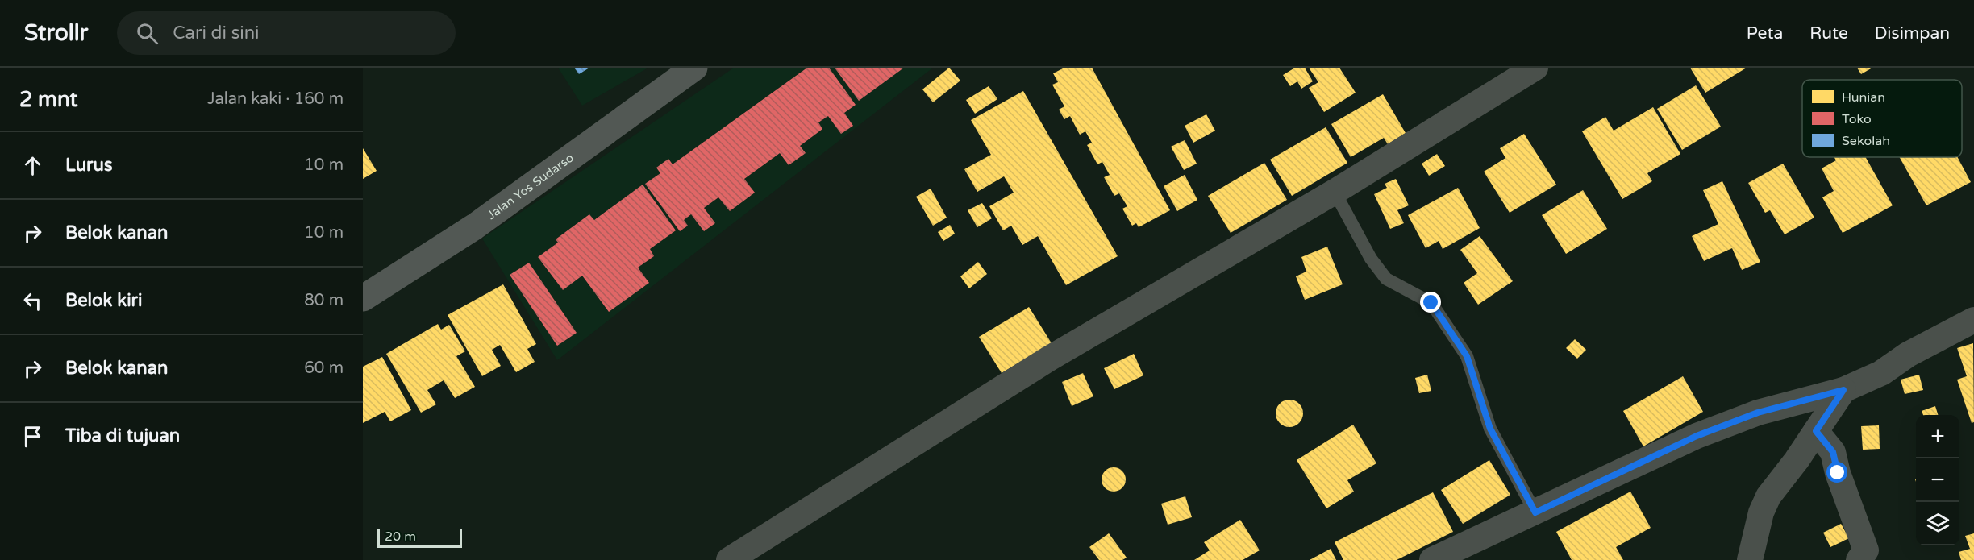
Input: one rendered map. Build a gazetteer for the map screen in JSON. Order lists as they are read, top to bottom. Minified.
{"streets":{"main road":["Jalan Yos Sudarso"]},"legend":["Hunian","Toko","Sekolah"],"scale_bar":"20 m","page":{"header":"Strollr","search":"Cari di sini","nav":["Peta","Rute","Disimpan"],"heading":["2 mnt","Jalan kaki · 160 m"],"list":[["Lurus","10 m"],["Belok kanan","10 m"],["Belok kiri","80 m"],["Belok kanan","60 m"],"Tiba di tujuan"],"map_buttons":["+","−"],"scale":"20 m"}}
